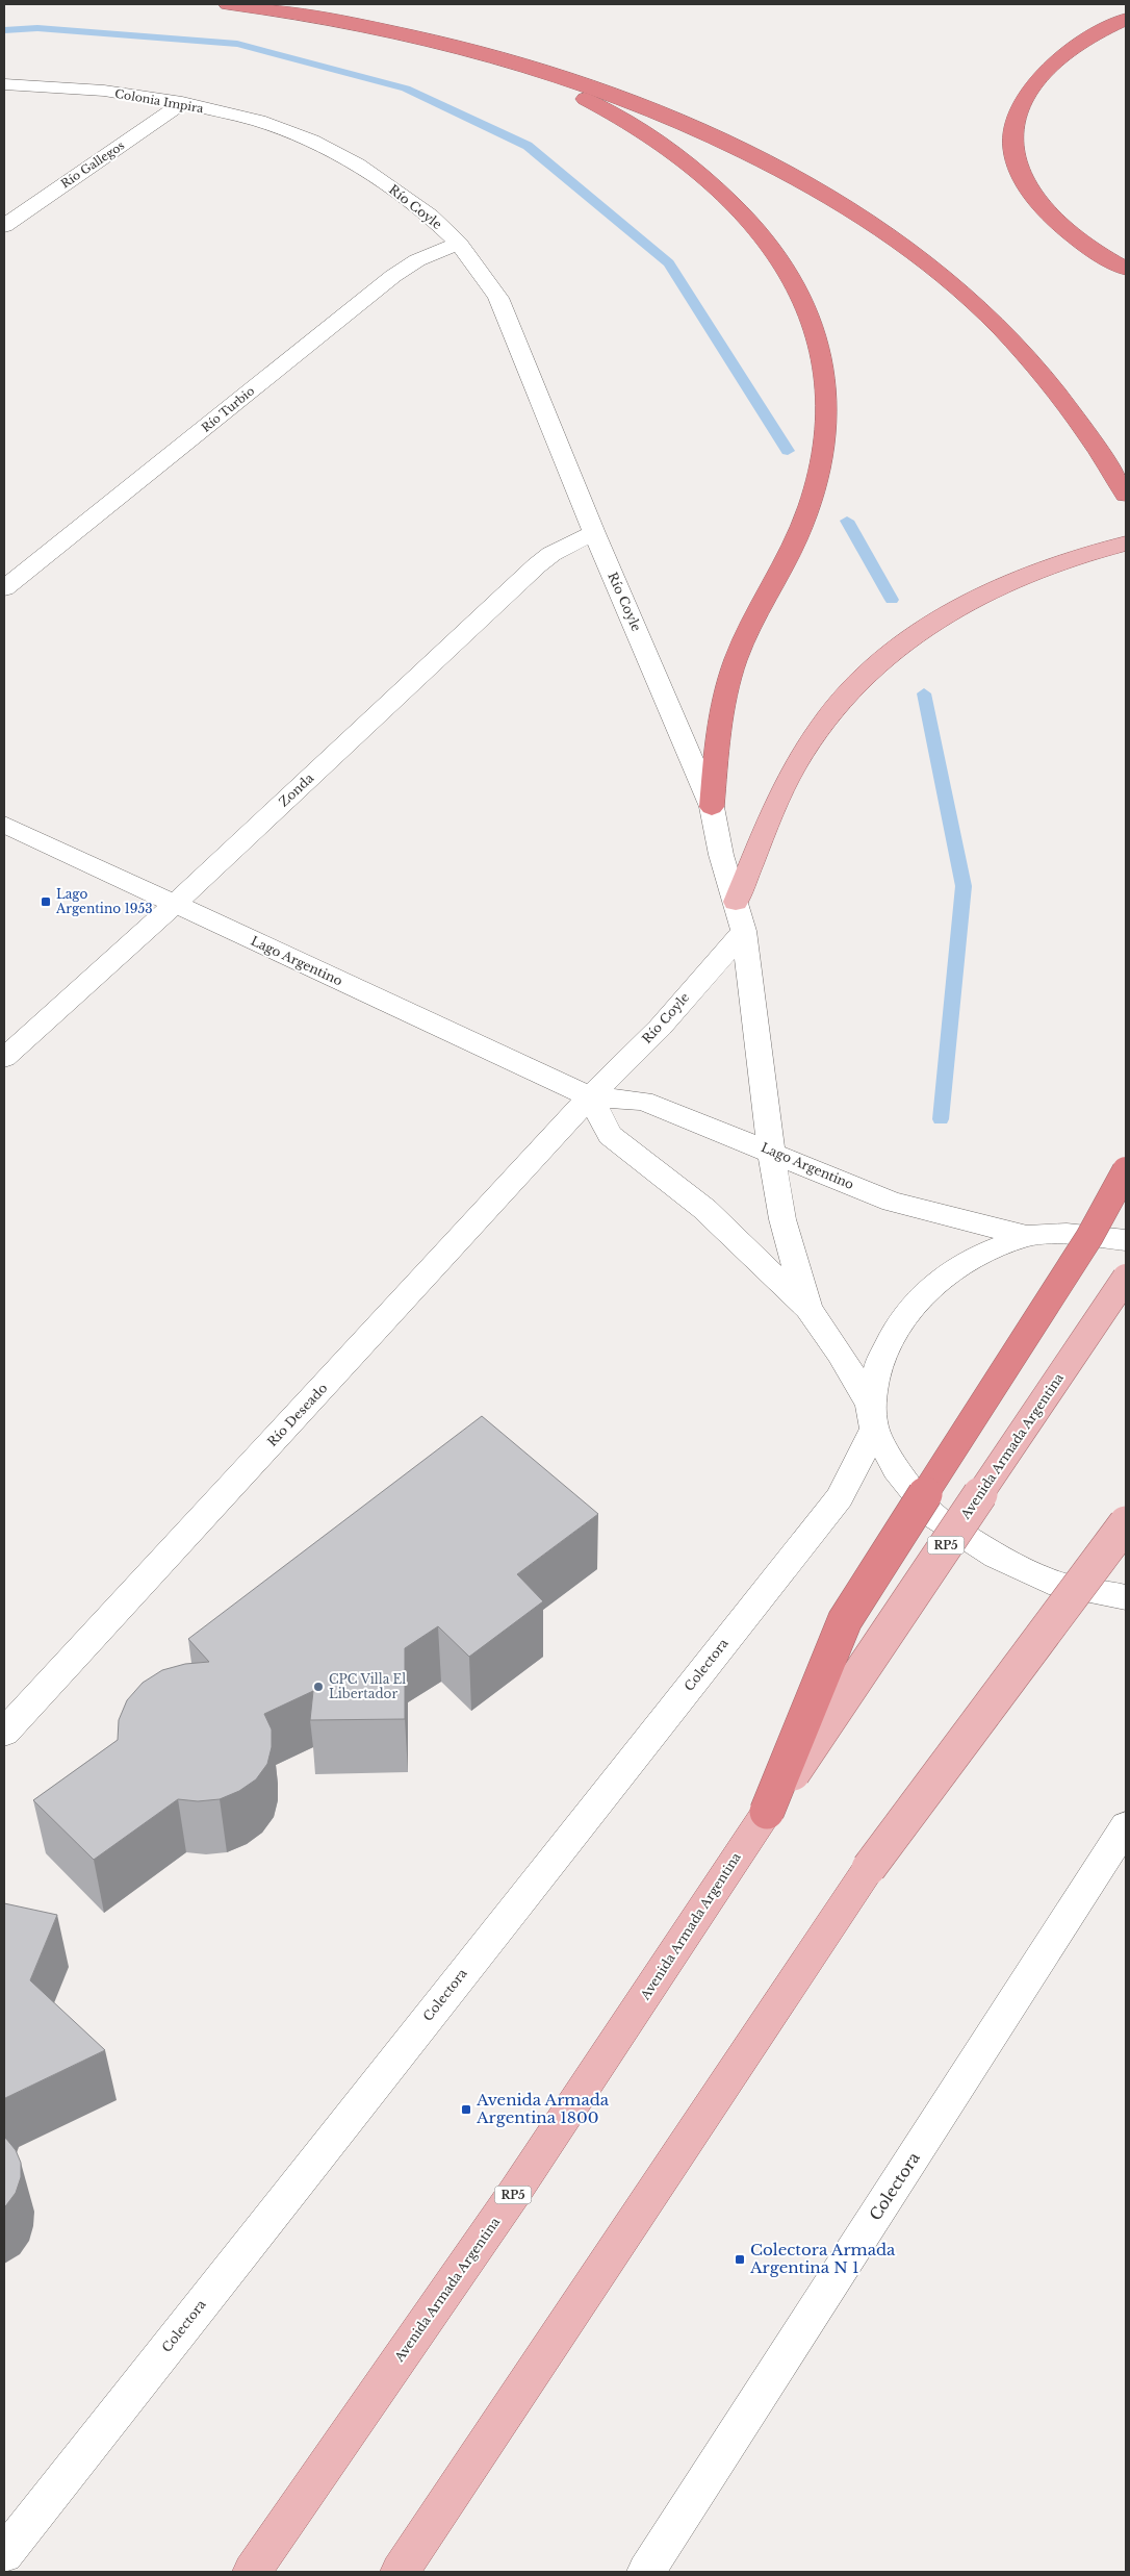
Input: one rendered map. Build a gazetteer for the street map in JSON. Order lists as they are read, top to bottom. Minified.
{"streets":{"main road":["Avenida Armada Argentina","RP5"],"street":["Colonia Impira","Río Gallegos","Río Coyle","Río Turbio","Zonda","Lago Argentino","Río Deseado","Colectora"]},"crossings":[["Colonia Impira","Río Gallegos"],["Colonia Impira","Río Coyle"],["Río Coyle","Río Turbio"],["Río Coyle","Zonda"],["Río Coyle","Lago Argentino"],["Río Coyle","Río Deseado"],["Zonda","Lago Argentino"],["Lago Argentino","Río Deseado"],["Lago Argentino","Colectora"]],"places":{"transit":["Lago Argentino 1953","Avenida Armada Argentina 1800","Colectora Armada Argentina N 1"],"other":["CPC Villa El Libertador"]}}
